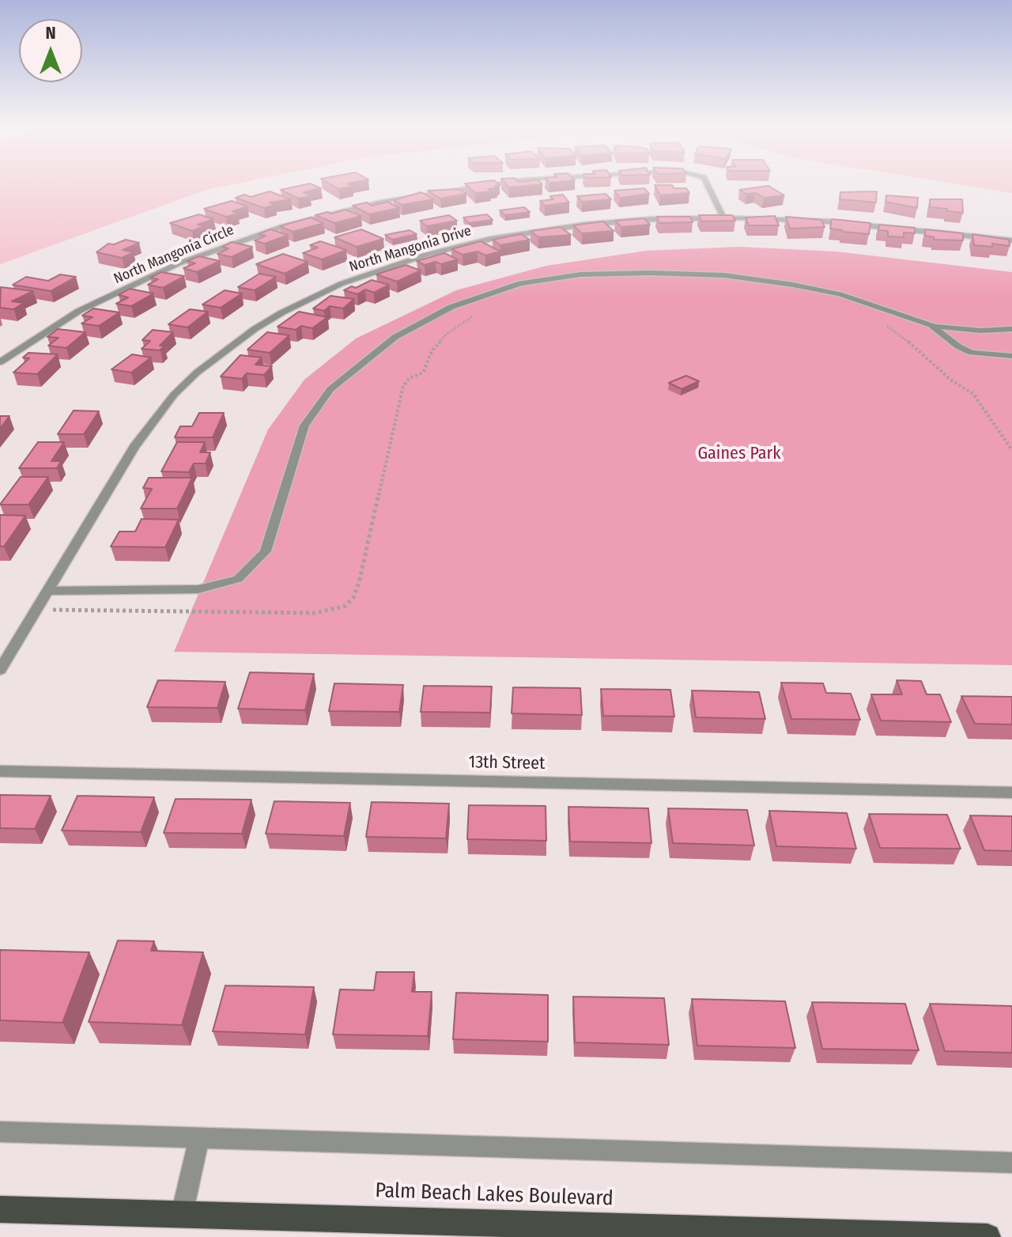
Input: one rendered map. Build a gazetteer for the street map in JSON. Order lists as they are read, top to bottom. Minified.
{"streets":{"main road":["Palm Beach Lakes Boulevard"],"street":["North Mangonia Drive","North Mangonia Circle","13th Street"]},"crossings":[["North Mangonia Drive","North Mangonia Circle"]],"parks":["Gaines Park"],"north":"top"}
